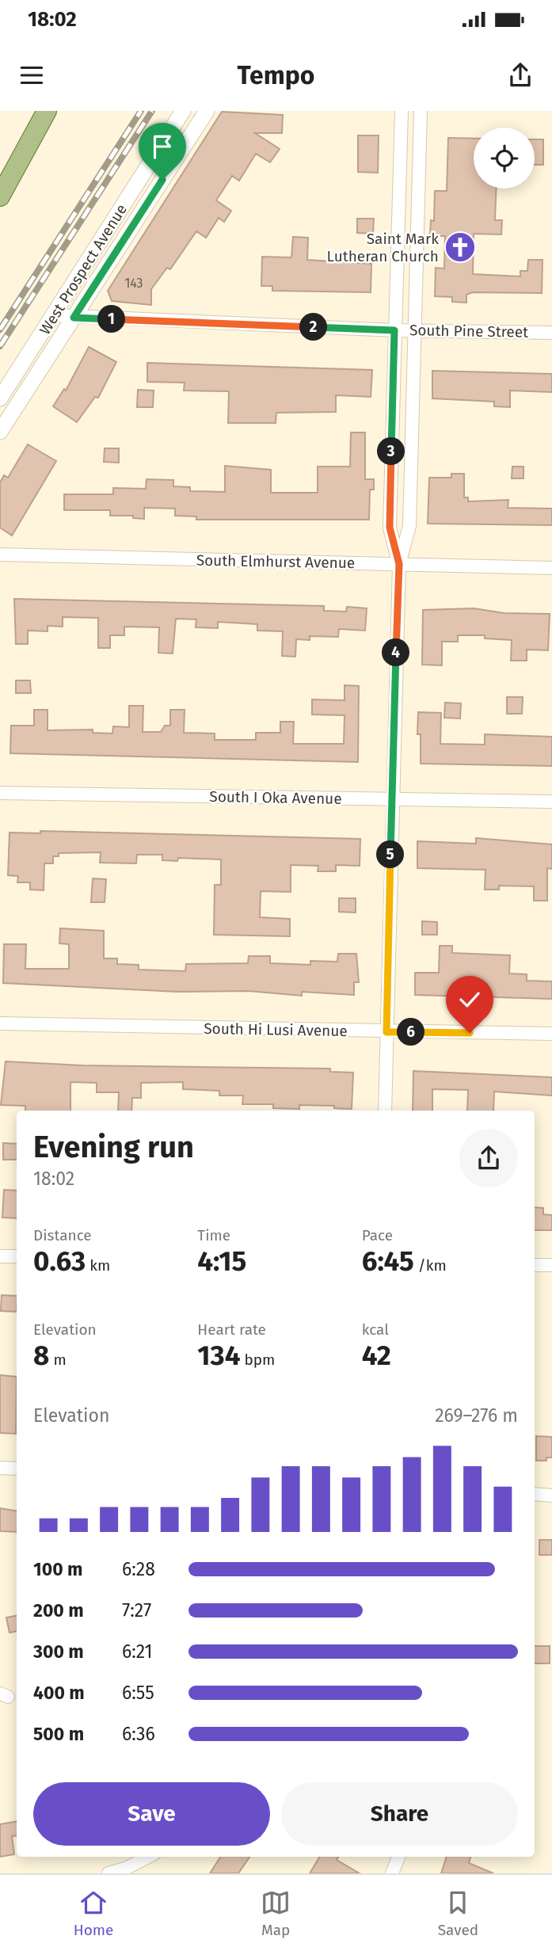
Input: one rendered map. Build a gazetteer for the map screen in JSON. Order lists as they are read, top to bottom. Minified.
{"streets":{"street":["West Prospect Avenue","South Pine Street","South Elmhurst Avenue","South I Oka Avenue","South Hi Lusi Avenue"]},"crossings":[["West Prospect Avenue","South Pine Street"]],"places":{"church":["Saint Mark Lutheran Church"]},"house_numbers":["143"],"page":{"status":"18:02","header":"Tempo","pins":["1","2","3","4","5","6"],"heading":["Evening run","18:02"],"stats":[["Distance","0.63 km"],["Time","4:15"],["Pace","6:45 /km"],["Elevation","8 m"],["Heart rate","134 bpm"],["kcal","42"]],"chart":["Elevation","269–276 m"],"list":[{"name":"100 m","note":"6:28"},{"name":"200 m","note":"7:27"},{"name":"300 m","note":"6:21"},{"name":"400 m","note":"6:55"},{"name":"500 m","note":"6:36"}],"buttons":["Save","Share"],"tabs":["Home","Map","Saved"]}}
